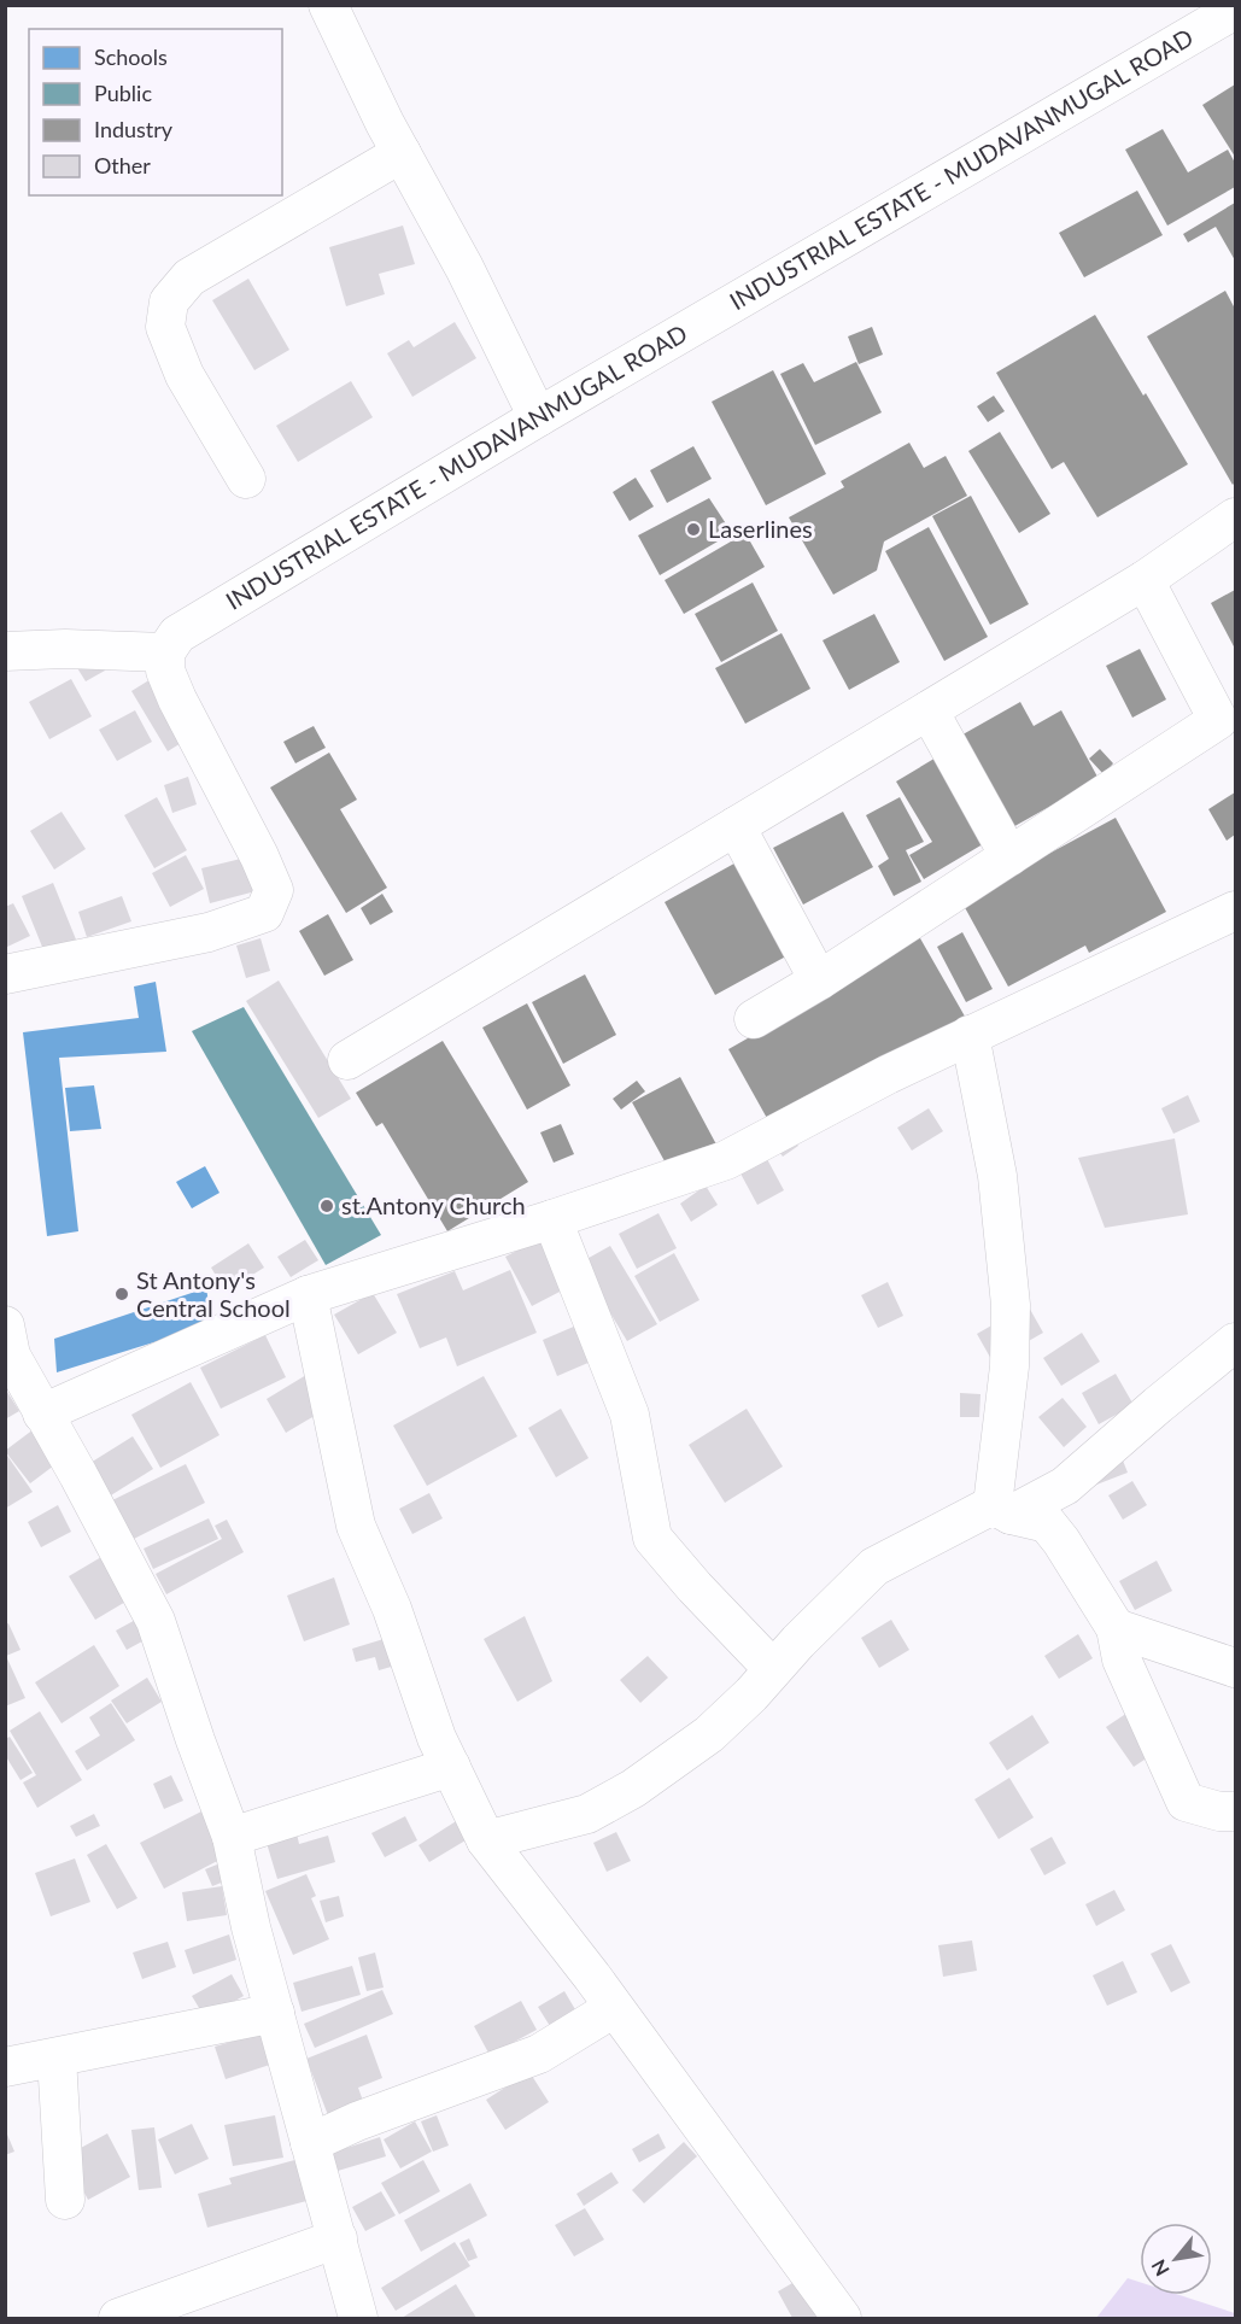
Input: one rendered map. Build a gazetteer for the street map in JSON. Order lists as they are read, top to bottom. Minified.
{"streets":{"street":["INDUSTRIAL ESTATE - MUDAVANMUGAL ROAD"]},"places":["Laserlines","st.Antony Church","St Antony's Central School"],"legend":["Schools","Public","Industry","Other"],"north":"bottom left"}
